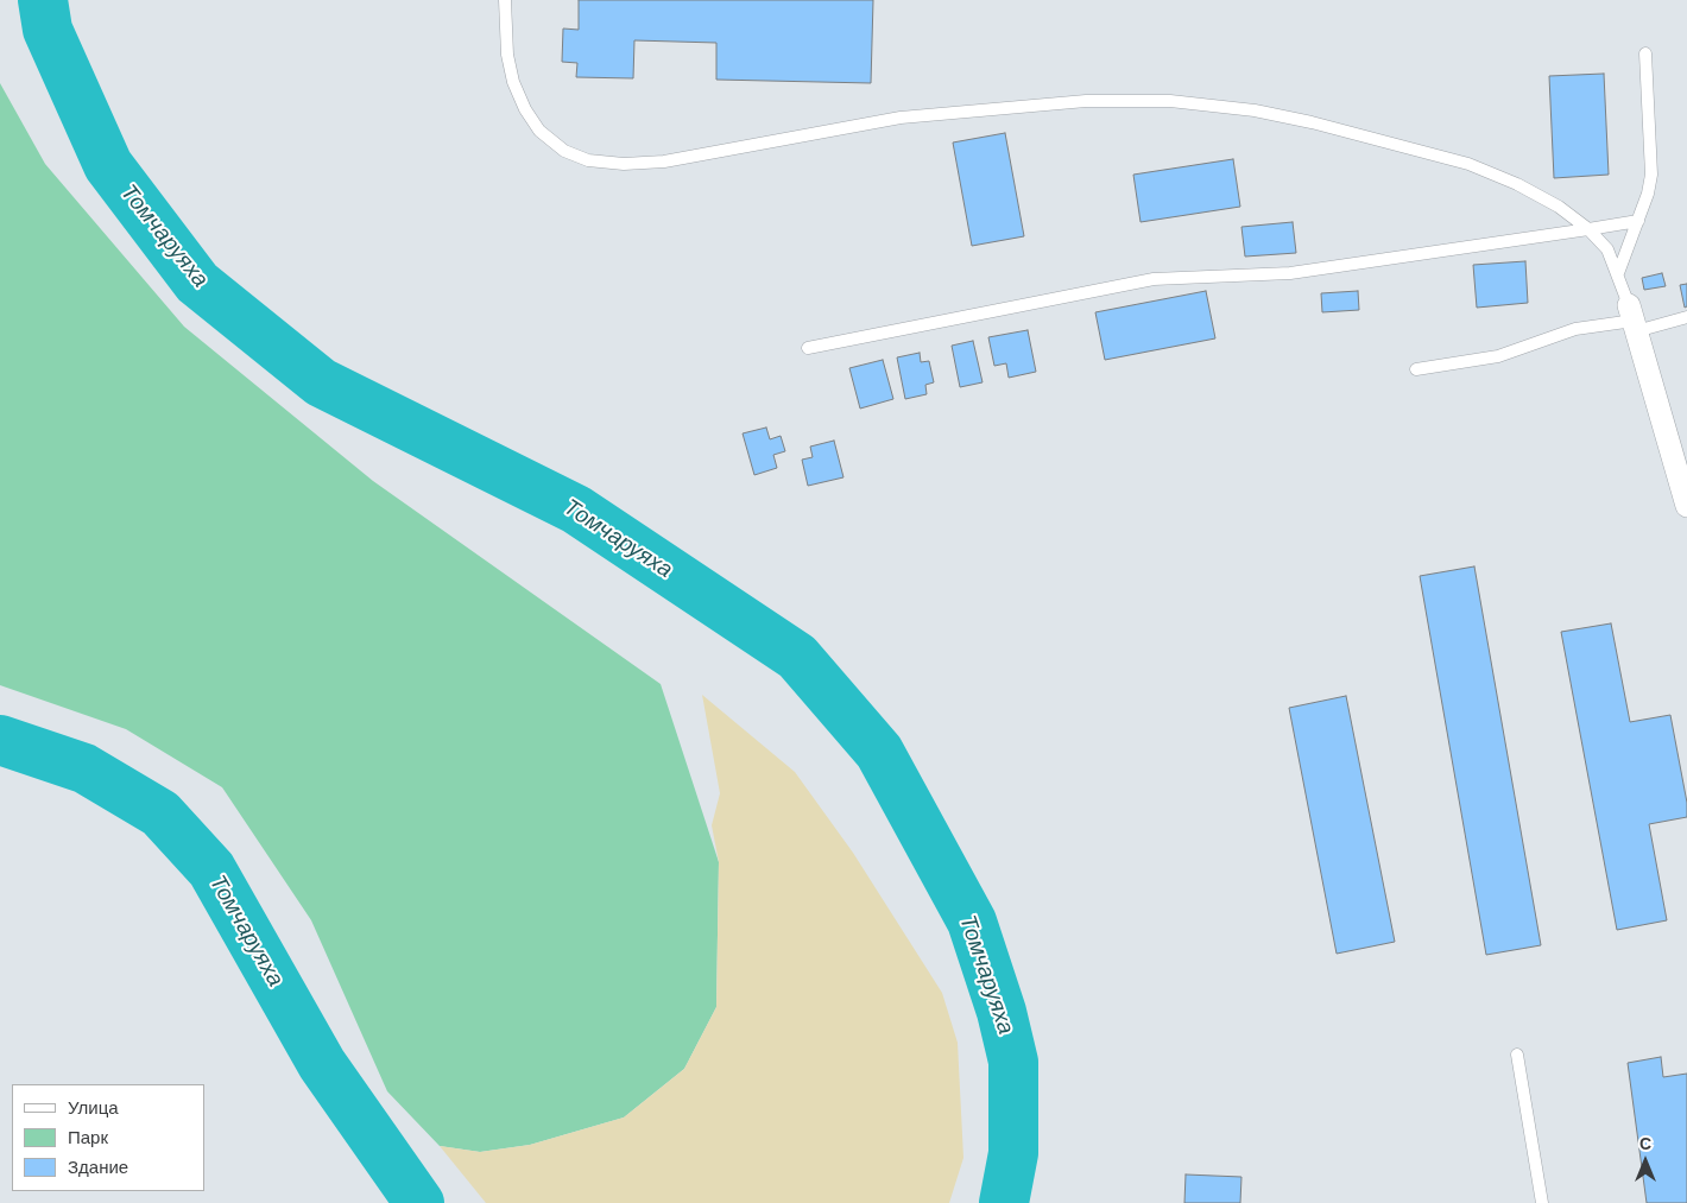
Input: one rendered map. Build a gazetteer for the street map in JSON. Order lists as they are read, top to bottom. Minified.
{"water":["Томчаруяха"],"legend":["Улица","Парк","Здание"],"north":"top"}
